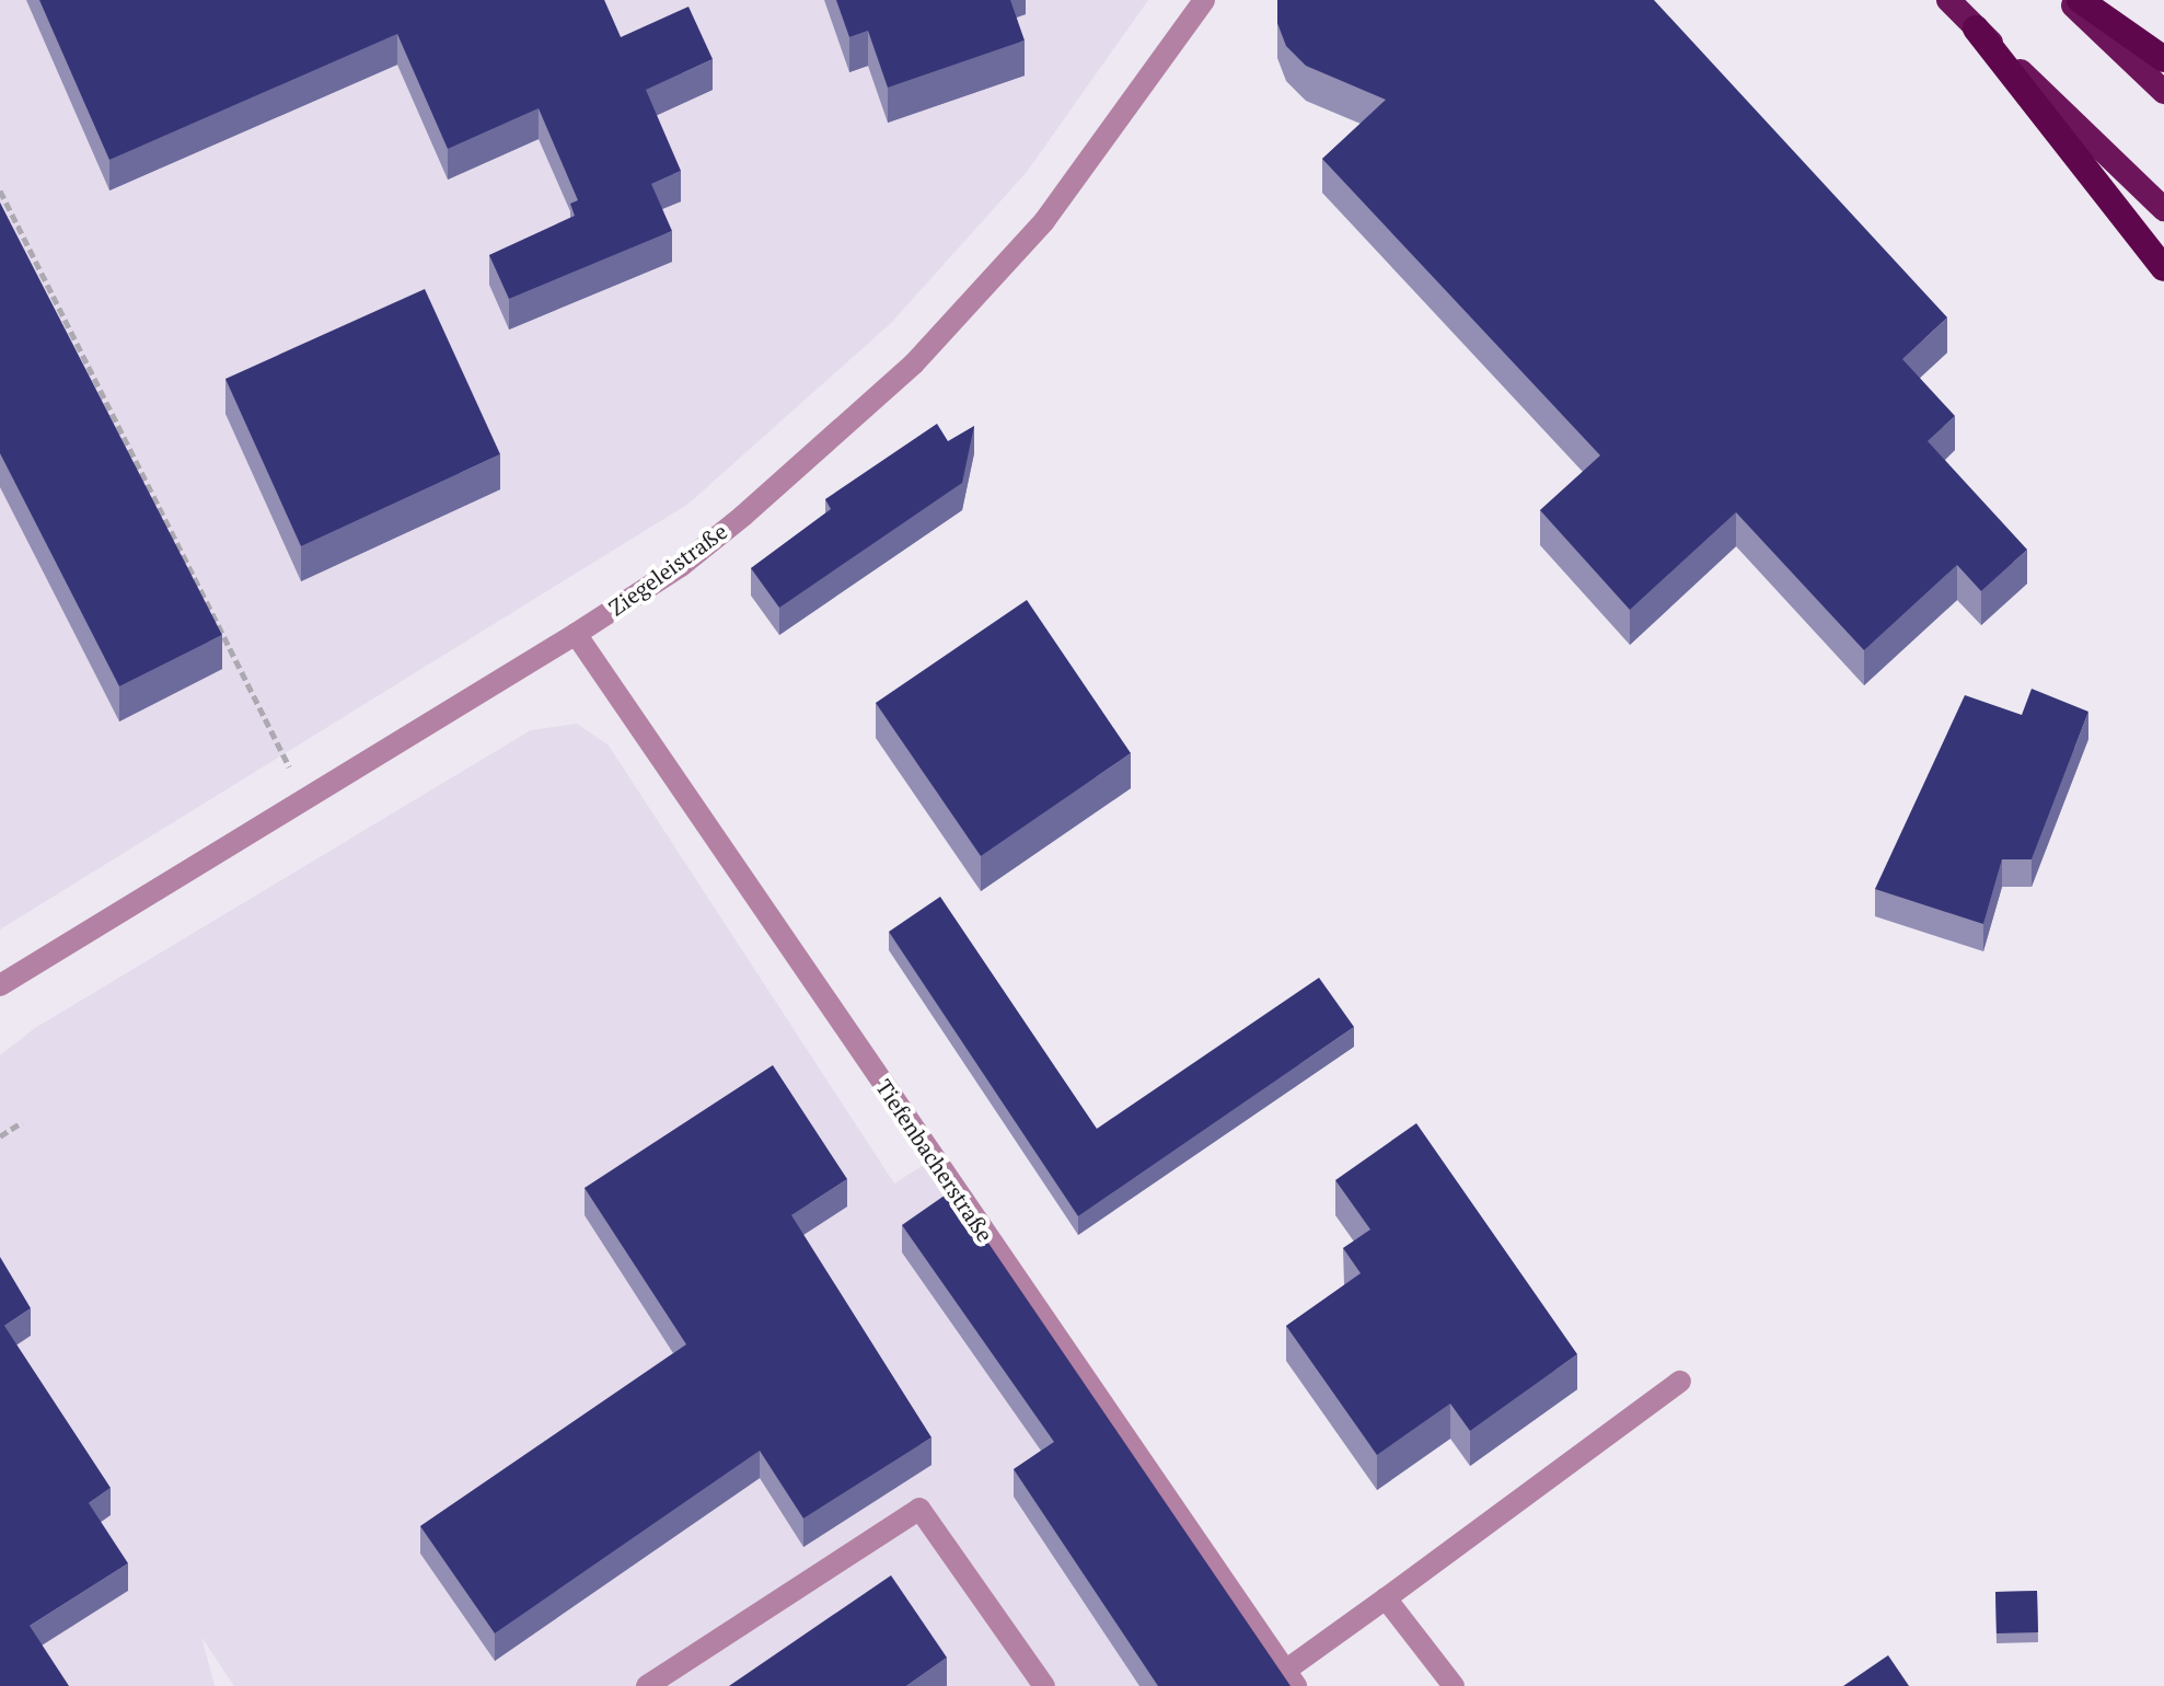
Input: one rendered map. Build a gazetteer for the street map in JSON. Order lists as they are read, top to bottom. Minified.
{"streets":{"street":["Ziegeleistraße","Tiefenbacherstraße"]},"crossings":[["Ziegeleistraße","Tiefenbacherstraße"]]}
